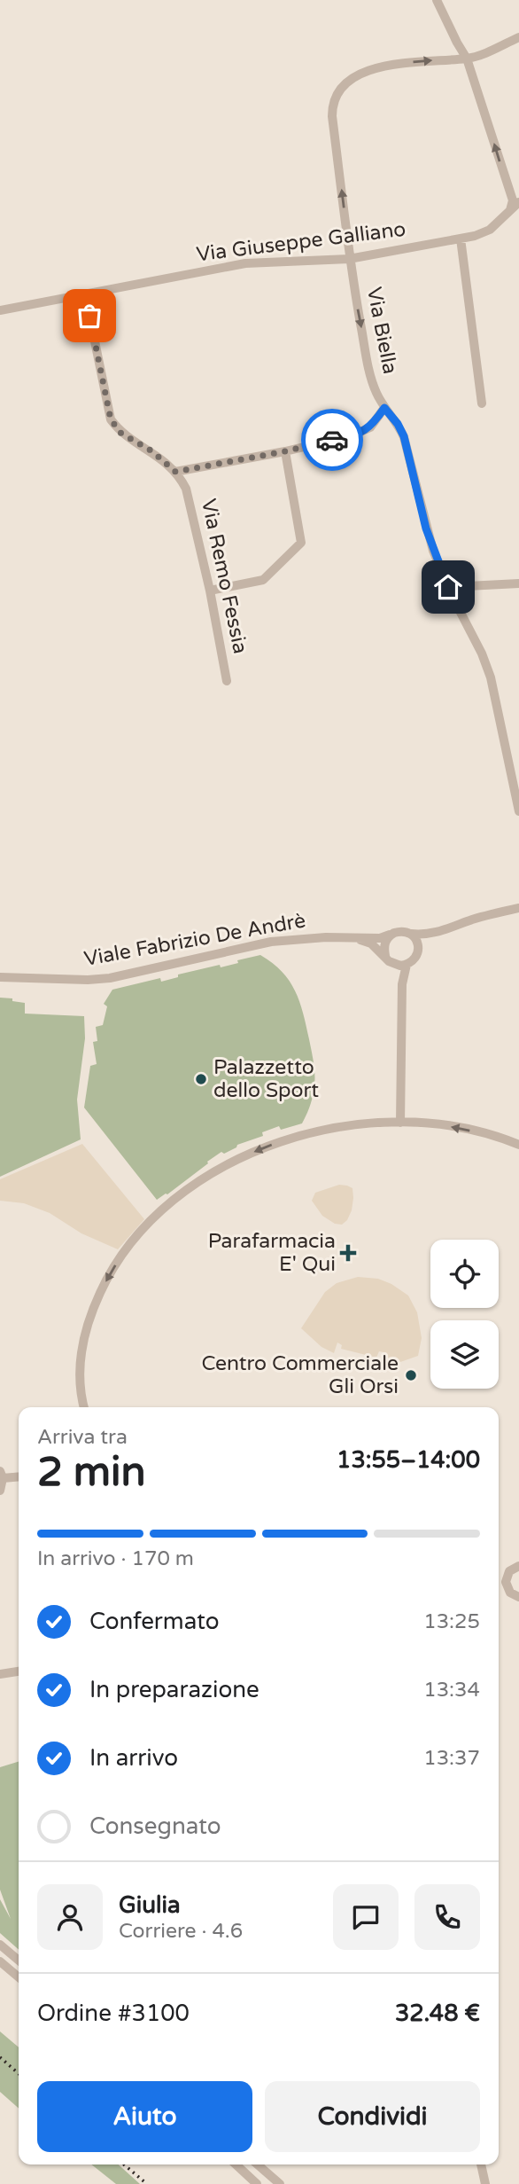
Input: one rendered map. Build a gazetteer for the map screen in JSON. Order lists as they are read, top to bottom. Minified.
{"streets":{"street":["Via Giuseppe Galliano","Via Biella","Via Remo Fessia","Viale Fabrizio De Andrè"]},"crossings":[["Via Giuseppe Galliano","Via Biella"],["Via Giuseppe Galliano","Via Remo Fessia"]],"places":{"other":["Palazzetto dello Sport","Centro Commerciale Gli Orsi"],"health":["Parafarmacia E' Qui"]},"page":{"heading":["2 min","Arriva tra","13:55–14:00"],"panel":["Giulia","Corriere · 4.6","Ordine #3100","32.48 €"],"bar":"In arrivo · 170 m","list":[["Confermato","13:25"],["In preparazione","13:34"],["In arrivo","13:37"],"Consegnato"],"buttons":["Aiuto","Condividi"]}}
